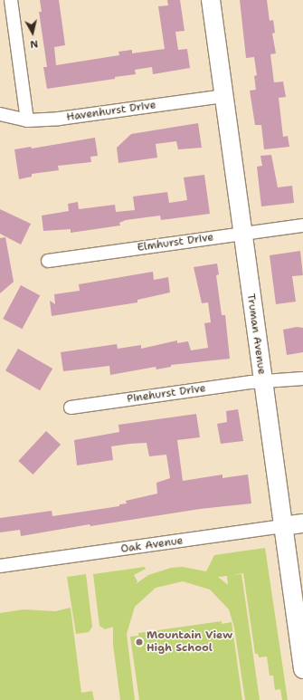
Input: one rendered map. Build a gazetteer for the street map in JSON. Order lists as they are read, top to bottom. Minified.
{"streets":{"street":["Havenhurst Drive","Elmhurst Drive","Truman Avenue","Pinehurst Drive","Oak Avenue"]},"crossings":[["Havenhurst Drive","Truman Avenue"],["Elmhurst Drive","Truman Avenue"],["Truman Avenue","Pinehurst Drive"],["Truman Avenue","Oak Avenue"]],"places":["Mountain View High School"],"north":"bottom"}
